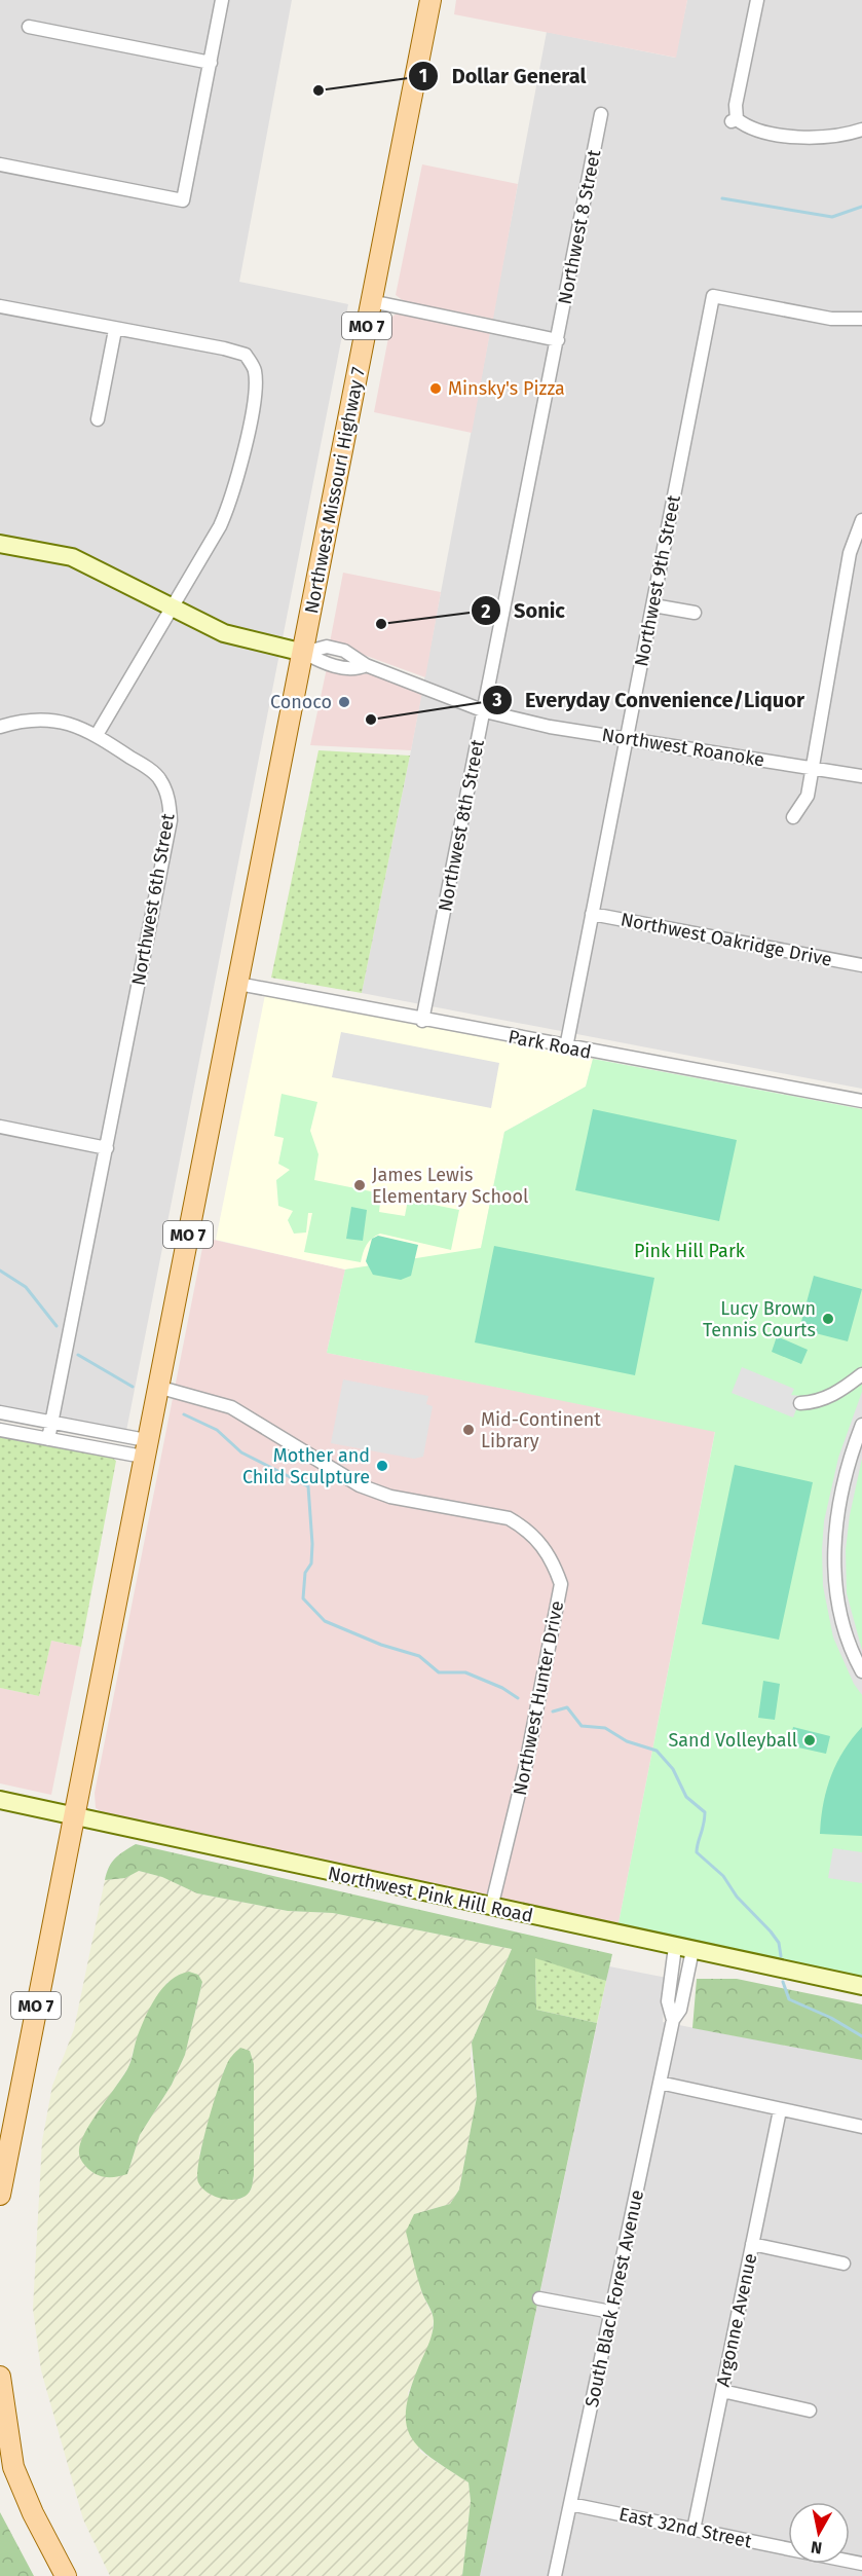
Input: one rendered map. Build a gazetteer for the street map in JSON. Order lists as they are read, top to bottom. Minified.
{"streets":{"main road":["MO 7","Northwest Missouri Highway 7","Northwest Pink Hill Road"],"street":["Northwest 8 Street","Northwest 9th Street","Northwest Roanoke","Northwest 8th Street","Northwest 6th Street","Northwest Oakridge Drive","Park Road","Northwest Hunter Drive","South Black Forest Avenue","Argonne Avenue","East 32nd Street"]},"crossings":[["Northwest 8 Street","Northwest 8th Street"],["MO 7","Northwest Missouri Highway 7"],["MO 7","Northwest Roanoke"],["MO 7","Park Road"],["MO 7","Northwest Hunter Drive"],["MO 7","Northwest Pink Hill Road"],["Northwest Missouri Highway 7","Northwest Roanoke"],["Northwest 9th Street","Northwest Roanoke"],["Northwest 9th Street","Northwest Oakridge Drive"],["Northwest 9th Street","Park Road"],["Northwest Roanoke","Northwest 8th Street"],["Northwest 8th Street","Park Road"],["Northwest Hunter Drive","Northwest Pink Hill Road"],["Northwest Pink Hill Road","South Black Forest Avenue"],["South Black Forest Avenue","East 32nd Street"],["Argonne Avenue","East 32nd Street"]],"parks":["Pink Hill Park"],"places":["Dollar General","Minsky's Pizza","Sonic","Conoco","Everyday Convenience/Liquor","James Lewis Elementary School","Lucy Brown Tennis Courts","Mid-Continent Library","Mother and Child Sculpture","Sand Volleyball"],"north":"bottom"}
